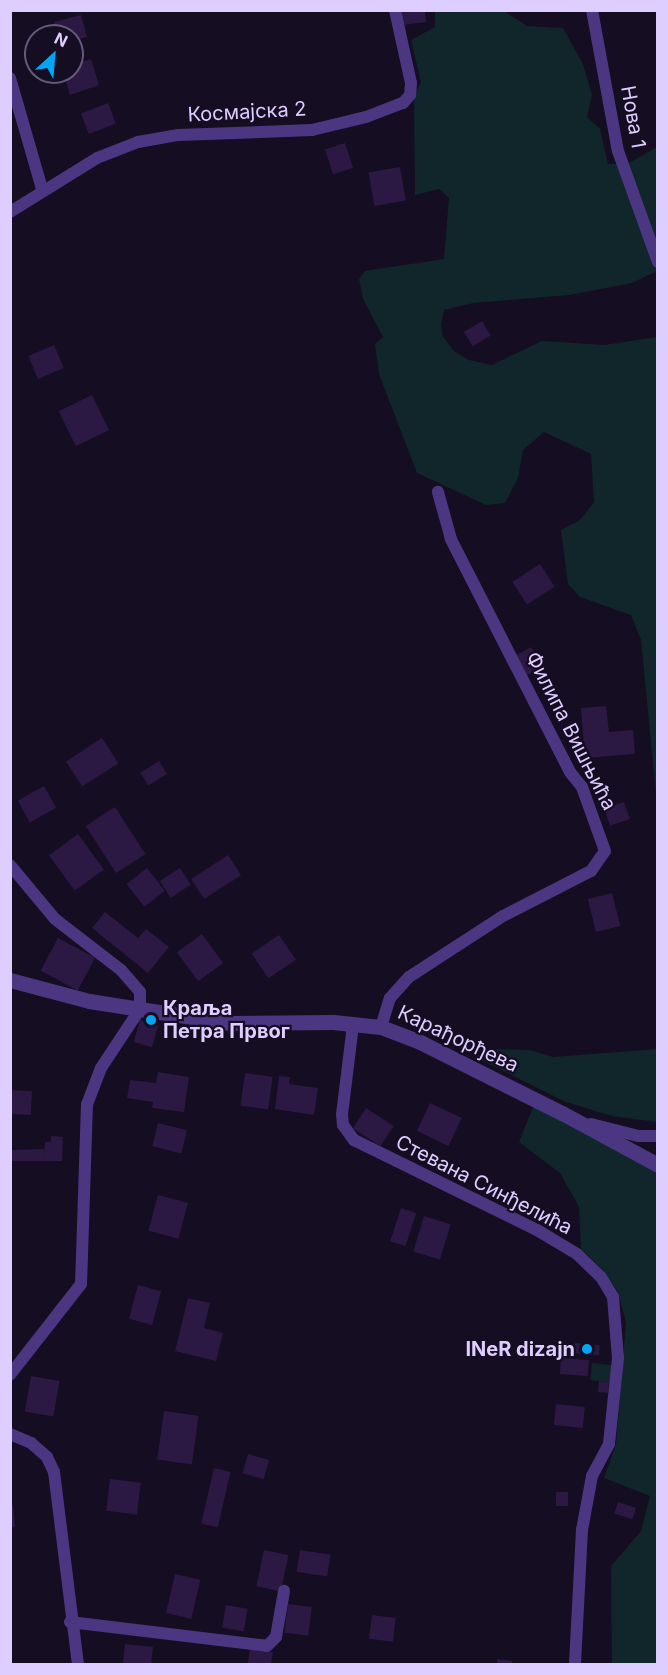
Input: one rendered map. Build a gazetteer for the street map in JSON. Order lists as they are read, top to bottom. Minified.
{"streets":{"street":["Космајска 2","Нова 1","Филипа Вишњића","Карађорђева","Стевана Синђелића"]},"crossings":[["Филипа Вишњића","Карађорђева"],["Карађорђева","Стевана Синђелића"]],"places":["Краља Петра Првог","INeR dizajn"],"north":"top right"}
